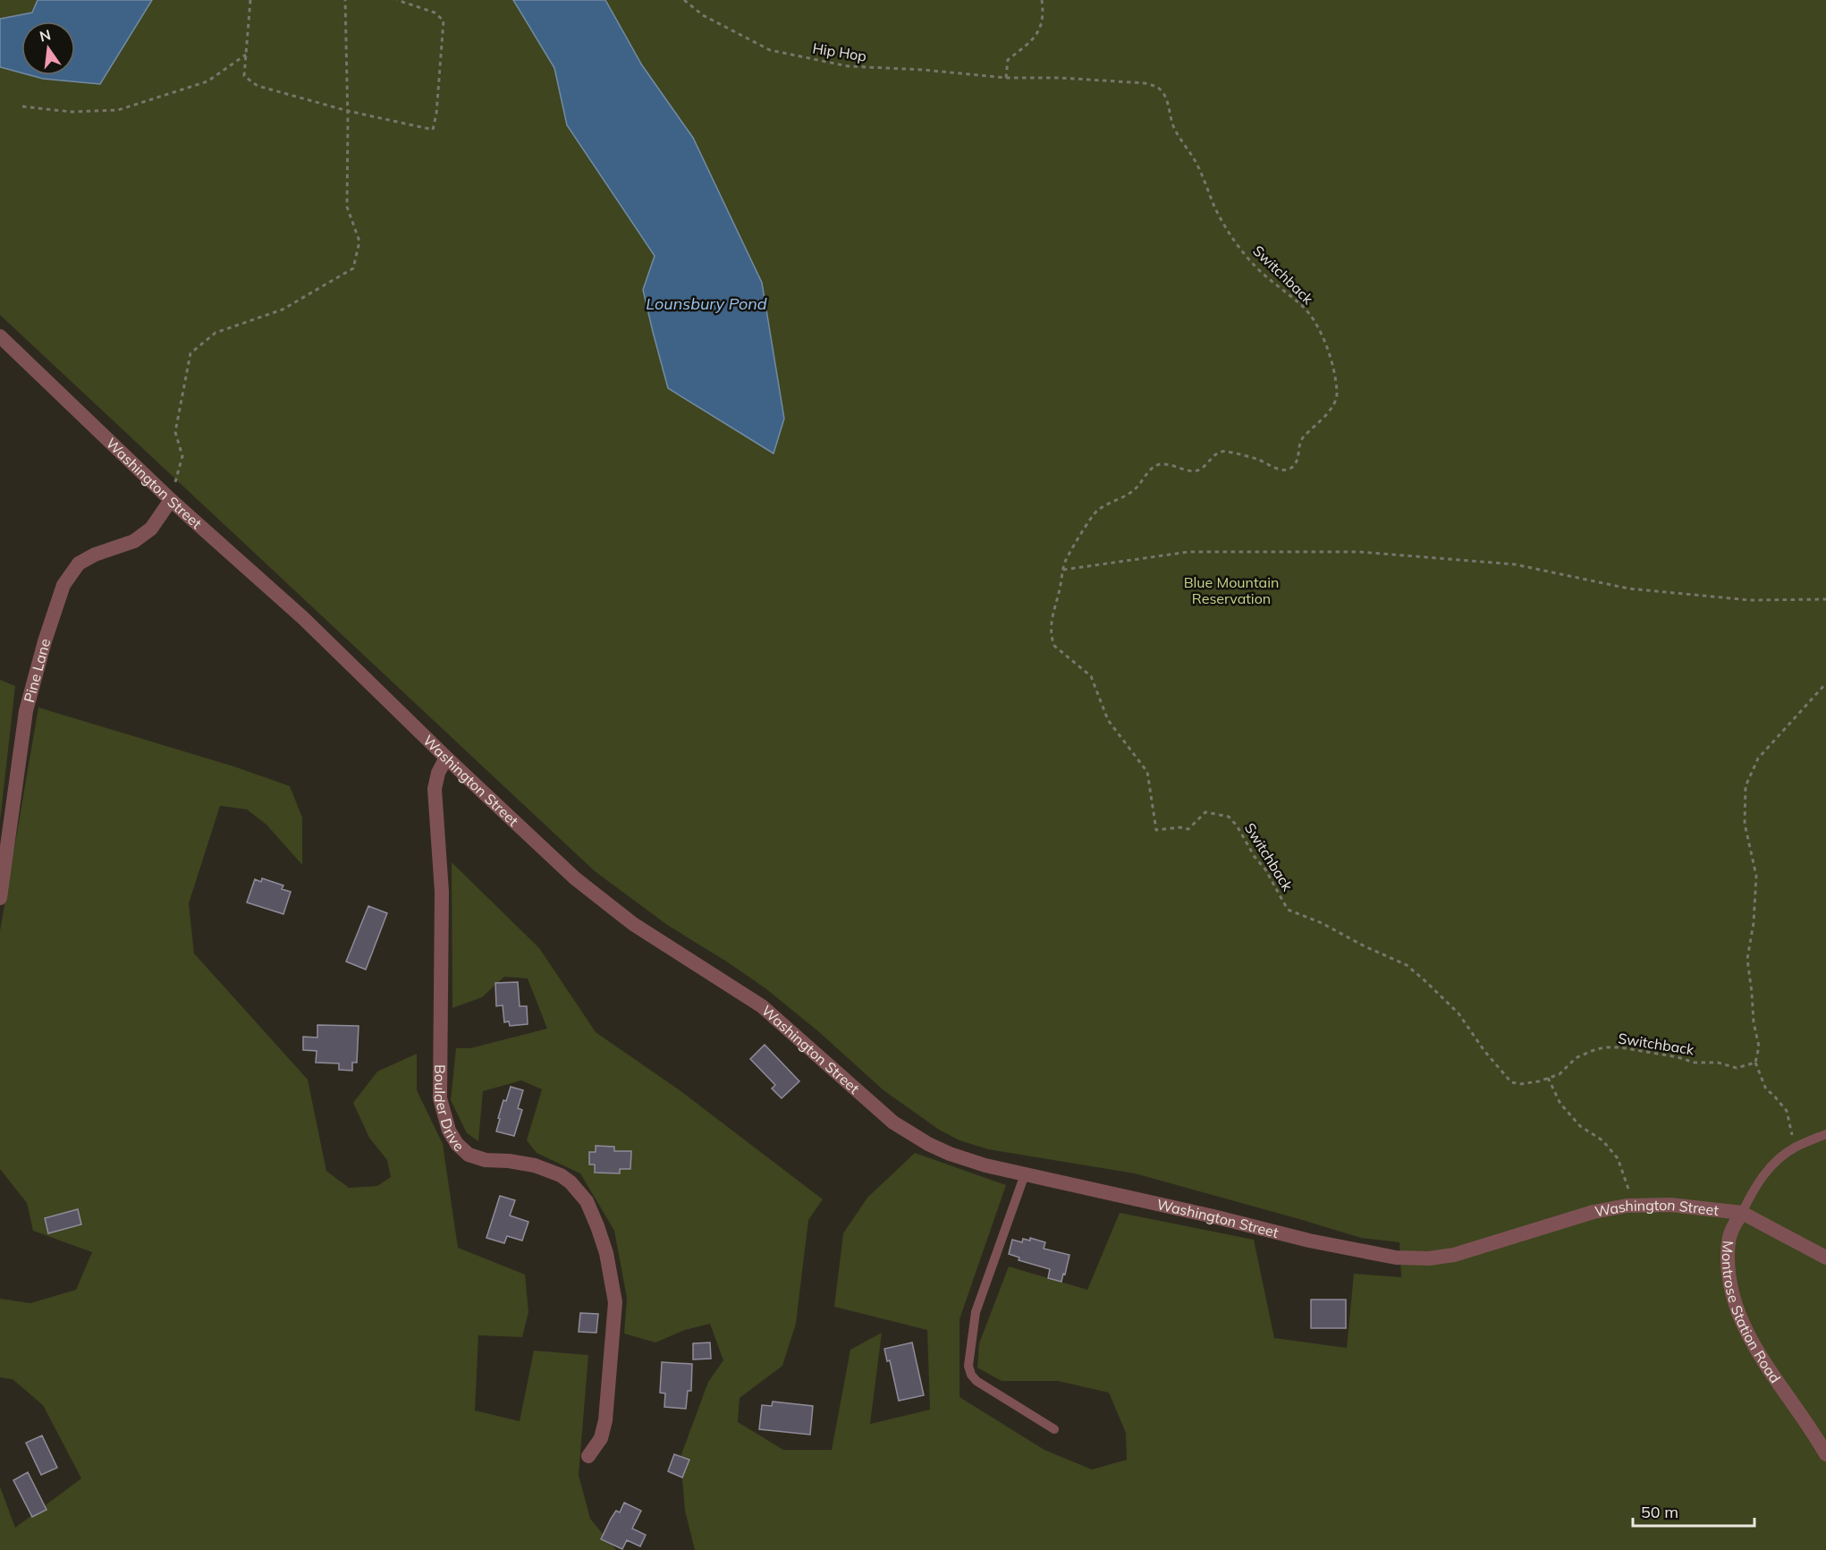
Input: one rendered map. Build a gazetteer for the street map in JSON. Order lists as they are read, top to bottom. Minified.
{"streets":{"street":["Washington Street","Pine Lane","Boulder Drive","Montrose Station Road"],"path":["Hip Hop","Switchback"]},"crossings":[["Hip Hop","Switchback"],["Washington Street","Pine Lane"],["Washington Street","Boulder Drive"],["Washington Street","Montrose Station Road"]],"water":["Lounsbury Pond"],"parks":["Blue Mountain Reservation"],"scale_bar":"50 m","north":"top"}
